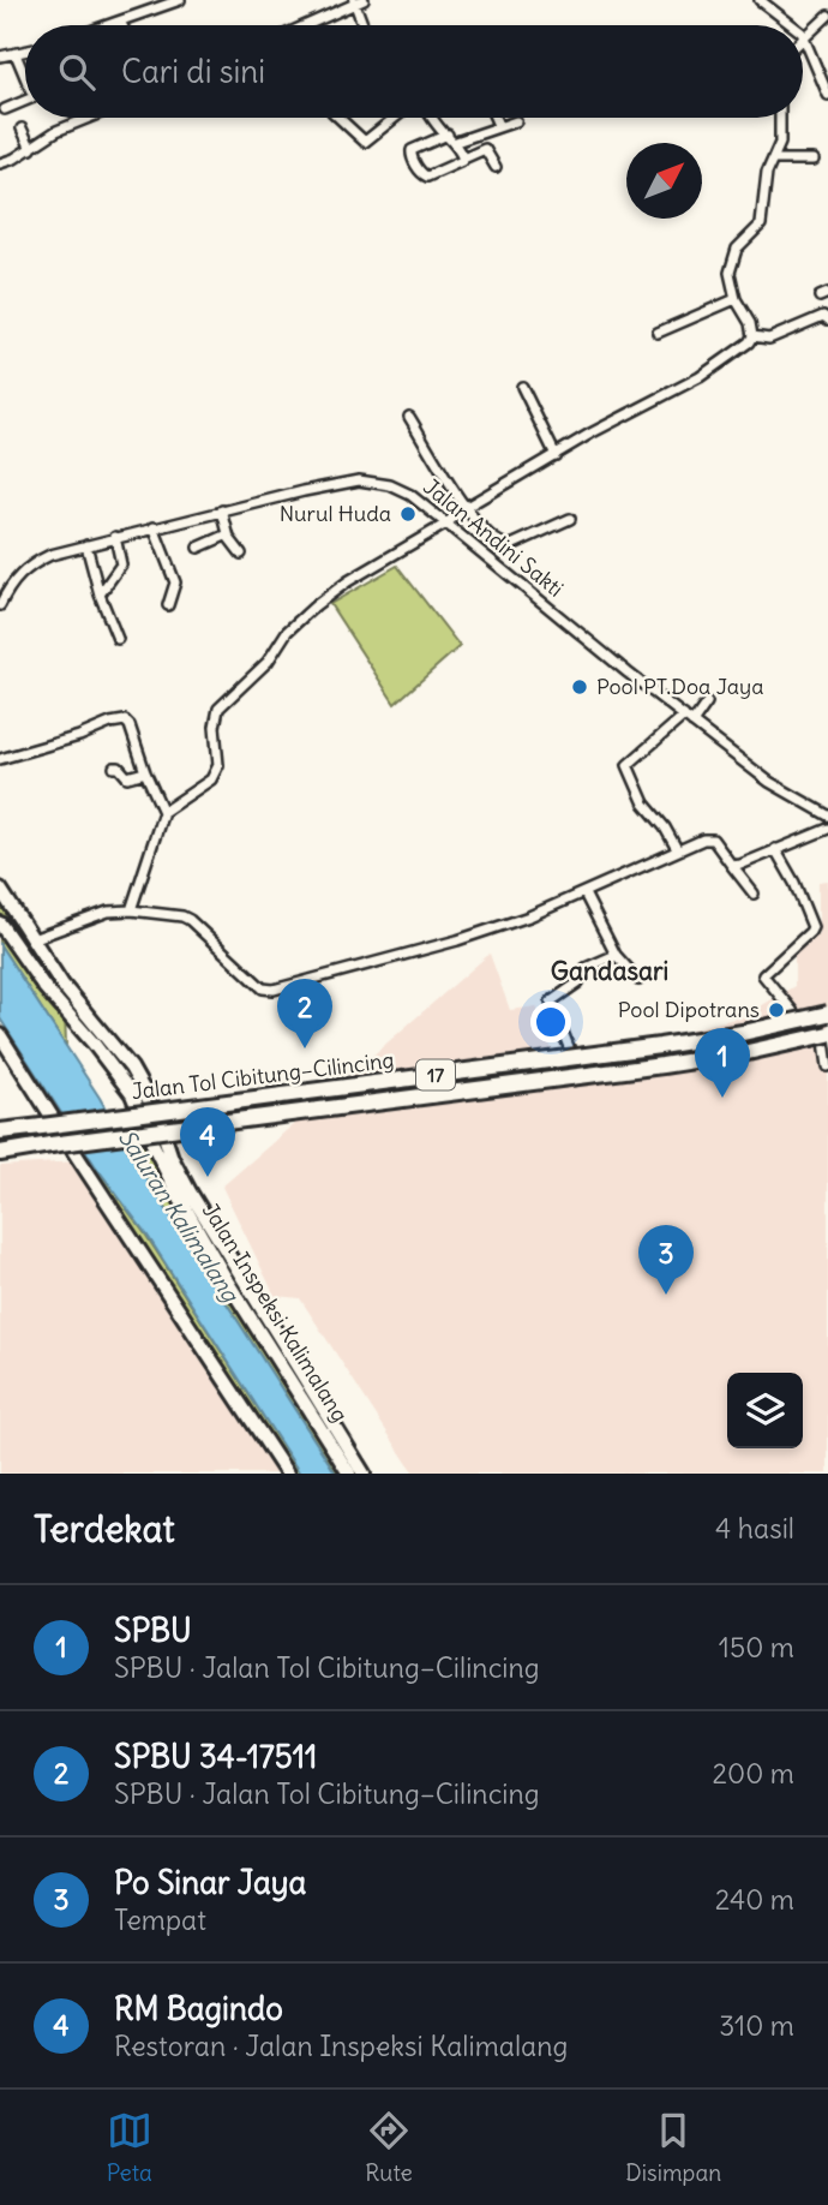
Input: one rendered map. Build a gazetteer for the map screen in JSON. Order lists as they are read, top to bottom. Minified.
{"streets":{"highway":["17","Jalan Tol Cibitung–Cilincing"],"main road":["Jalan Inspeksi Kalimalang"],"street":["Jalan Andini Sakti"]},"districts":["Gandasari"],"water":["Saluran Kalimalang"],"places":["Nurul Huda","Pool PT.Doa Jaya","Pool Dipotrans"],"north":"top right","page":{"search":"Cari di sini","pins":["2","1","4","3"],"heading":["Terdekat","4 hasil"],"list":[{"mark":"1","name":"SPBU","note":"SPBU · Jalan Tol Cibitung–Cilincing","value":"150 m"},{"mark":"2","name":"SPBU 34-17511","note":"SPBU · Jalan Tol Cibitung–Cilincing","value":"200 m"},{"mark":"3","name":"Po Sinar Jaya","note":"Tempat","value":"240 m"},{"mark":"4","name":"RM Bagindo","note":"Restoran · Jalan Inspeksi Kalimalang","value":"310 m"}],"nav":["Peta","Rute","Disimpan"]}}
